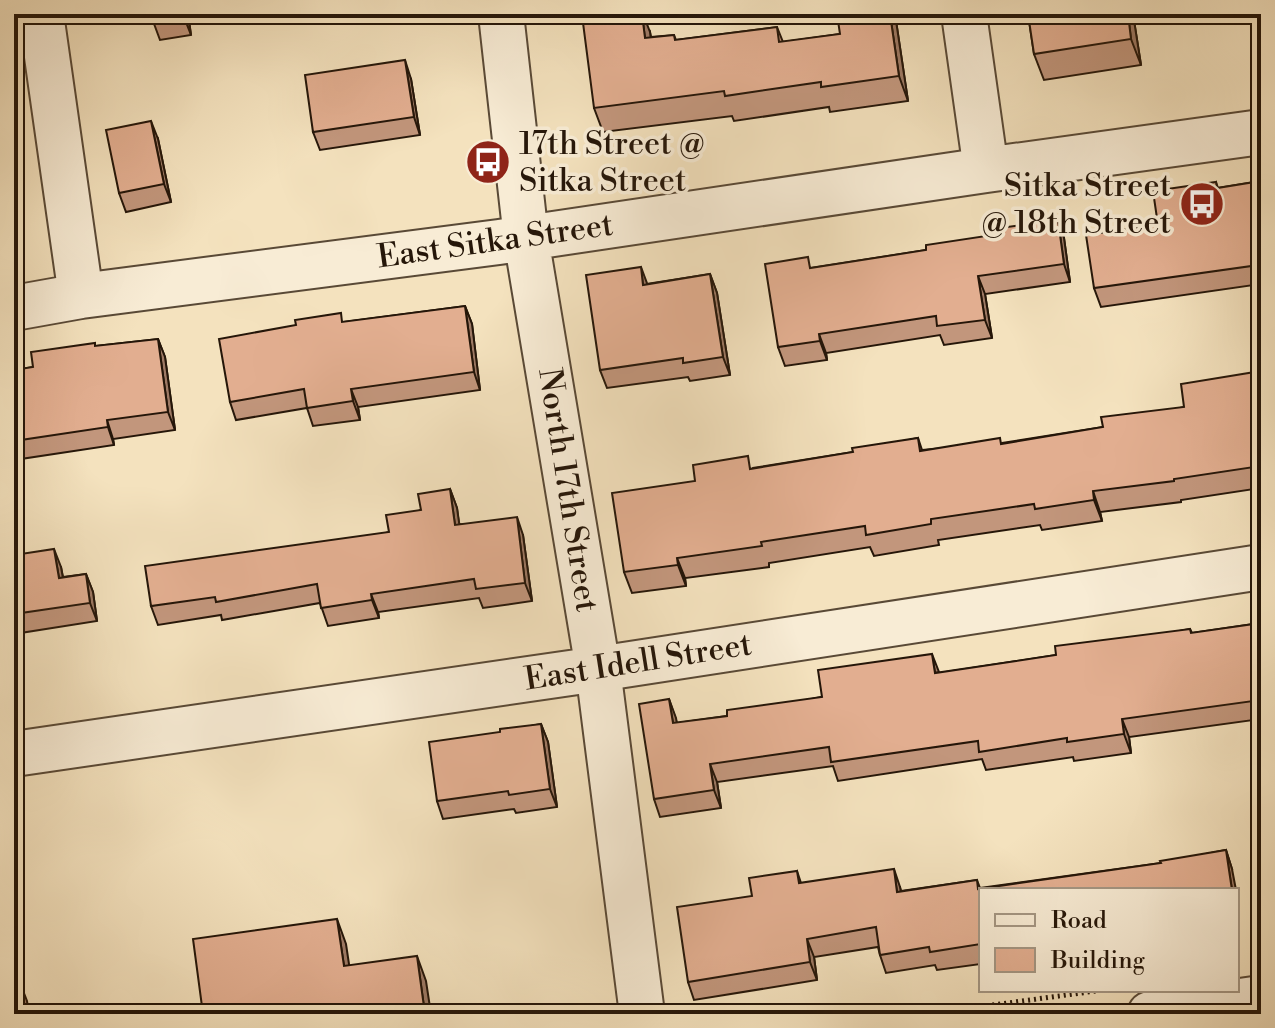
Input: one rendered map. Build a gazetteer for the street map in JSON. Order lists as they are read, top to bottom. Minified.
{"streets":{"street":["East Sitka Street","North 17th Street","East Idell Street"]},"crossings":[["East Sitka Street","North 17th Street"],["North 17th Street","East Idell Street"]],"places":{"bus stop":["17th Street @ Sitka Street","Sitka Street @ 18th Street"]},"legend":["Road","Building"]}
